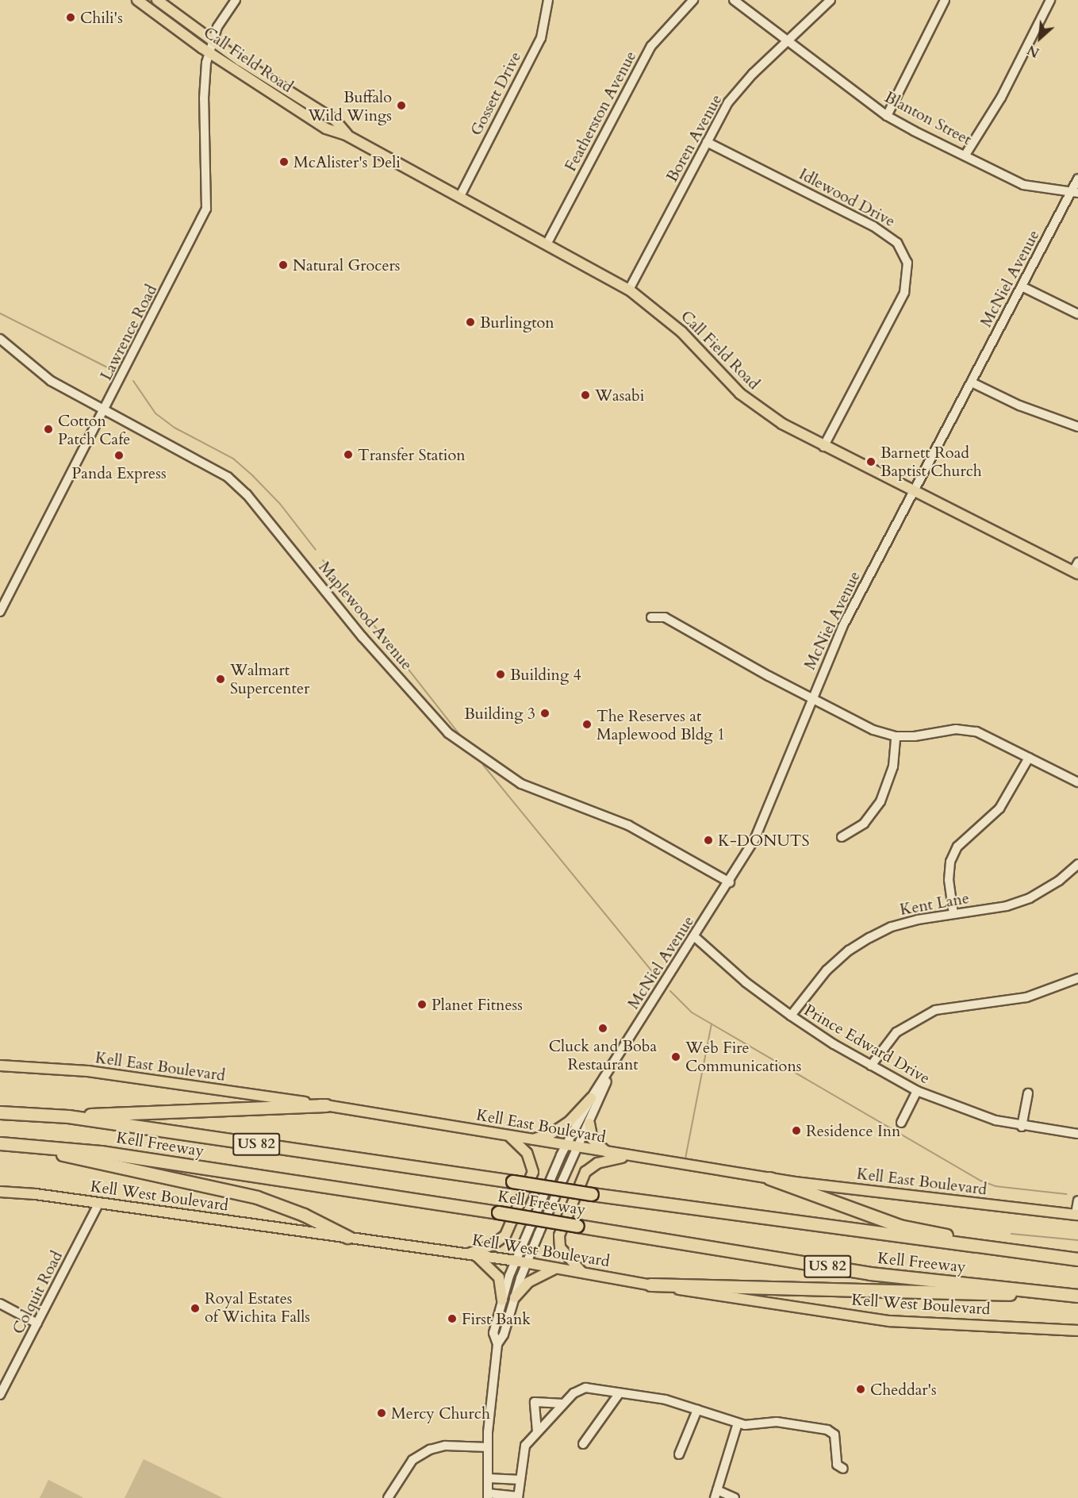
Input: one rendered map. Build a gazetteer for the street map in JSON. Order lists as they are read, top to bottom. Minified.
{"streets":{"highway":["Kell Freeway","US 82"],"main road":["Call Field Road","Kell East Boulevard","Kell West Boulevard"],"street":["Gossett Drive","Featherston Avenue","Blanton Street","Boren Avenue","Idlewood Drive","McNiel Avenue","Lawrence Road","Maplewood Avenue","Kent Lane","Prince Edward Drive","Colquit Road"]},"crossings":[["Call Field Road","Gossett Drive"],["Call Field Road","Featherston Avenue"],["Call Field Road","Boren Avenue"],["Call Field Road","Idlewood Drive"],["Call Field Road","McNiel Avenue"],["Call Field Road","Lawrence Road"],["Blanton Street","Boren Avenue"],["Blanton Street","McNiel Avenue"],["Boren Avenue","Idlewood Drive"],["McNiel Avenue","Maplewood Avenue"],["McNiel Avenue","Prince Edward Drive"],["McNiel Avenue","Kell East Boulevard"],["McNiel Avenue","Kell West Boulevard"],["Lawrence Road","Maplewood Avenue"],["Kent Lane","Prince Edward Drive"],["Kell West Boulevard","Colquit Road"]],"places":["Chili's","Buffalo Wild Wings","McAlister's Deli","Natural Grocers","Burlington","Wasabi","Cotton Patch Cafe","Transfer Station","Panda Express","Barnett Road Baptist Church","Building 4","Walmart Supercenter","Building 3","The Reserves at Maplewood Bldg 1","K-DONUTS","Planet Fitness","Cluck and Boba Restaurant","Web Fire Communications","Residence Inn","Royal Estates of Wichita Falls","First Bank","Cheddar's","Mercy Church"],"north":"bottom left"}
